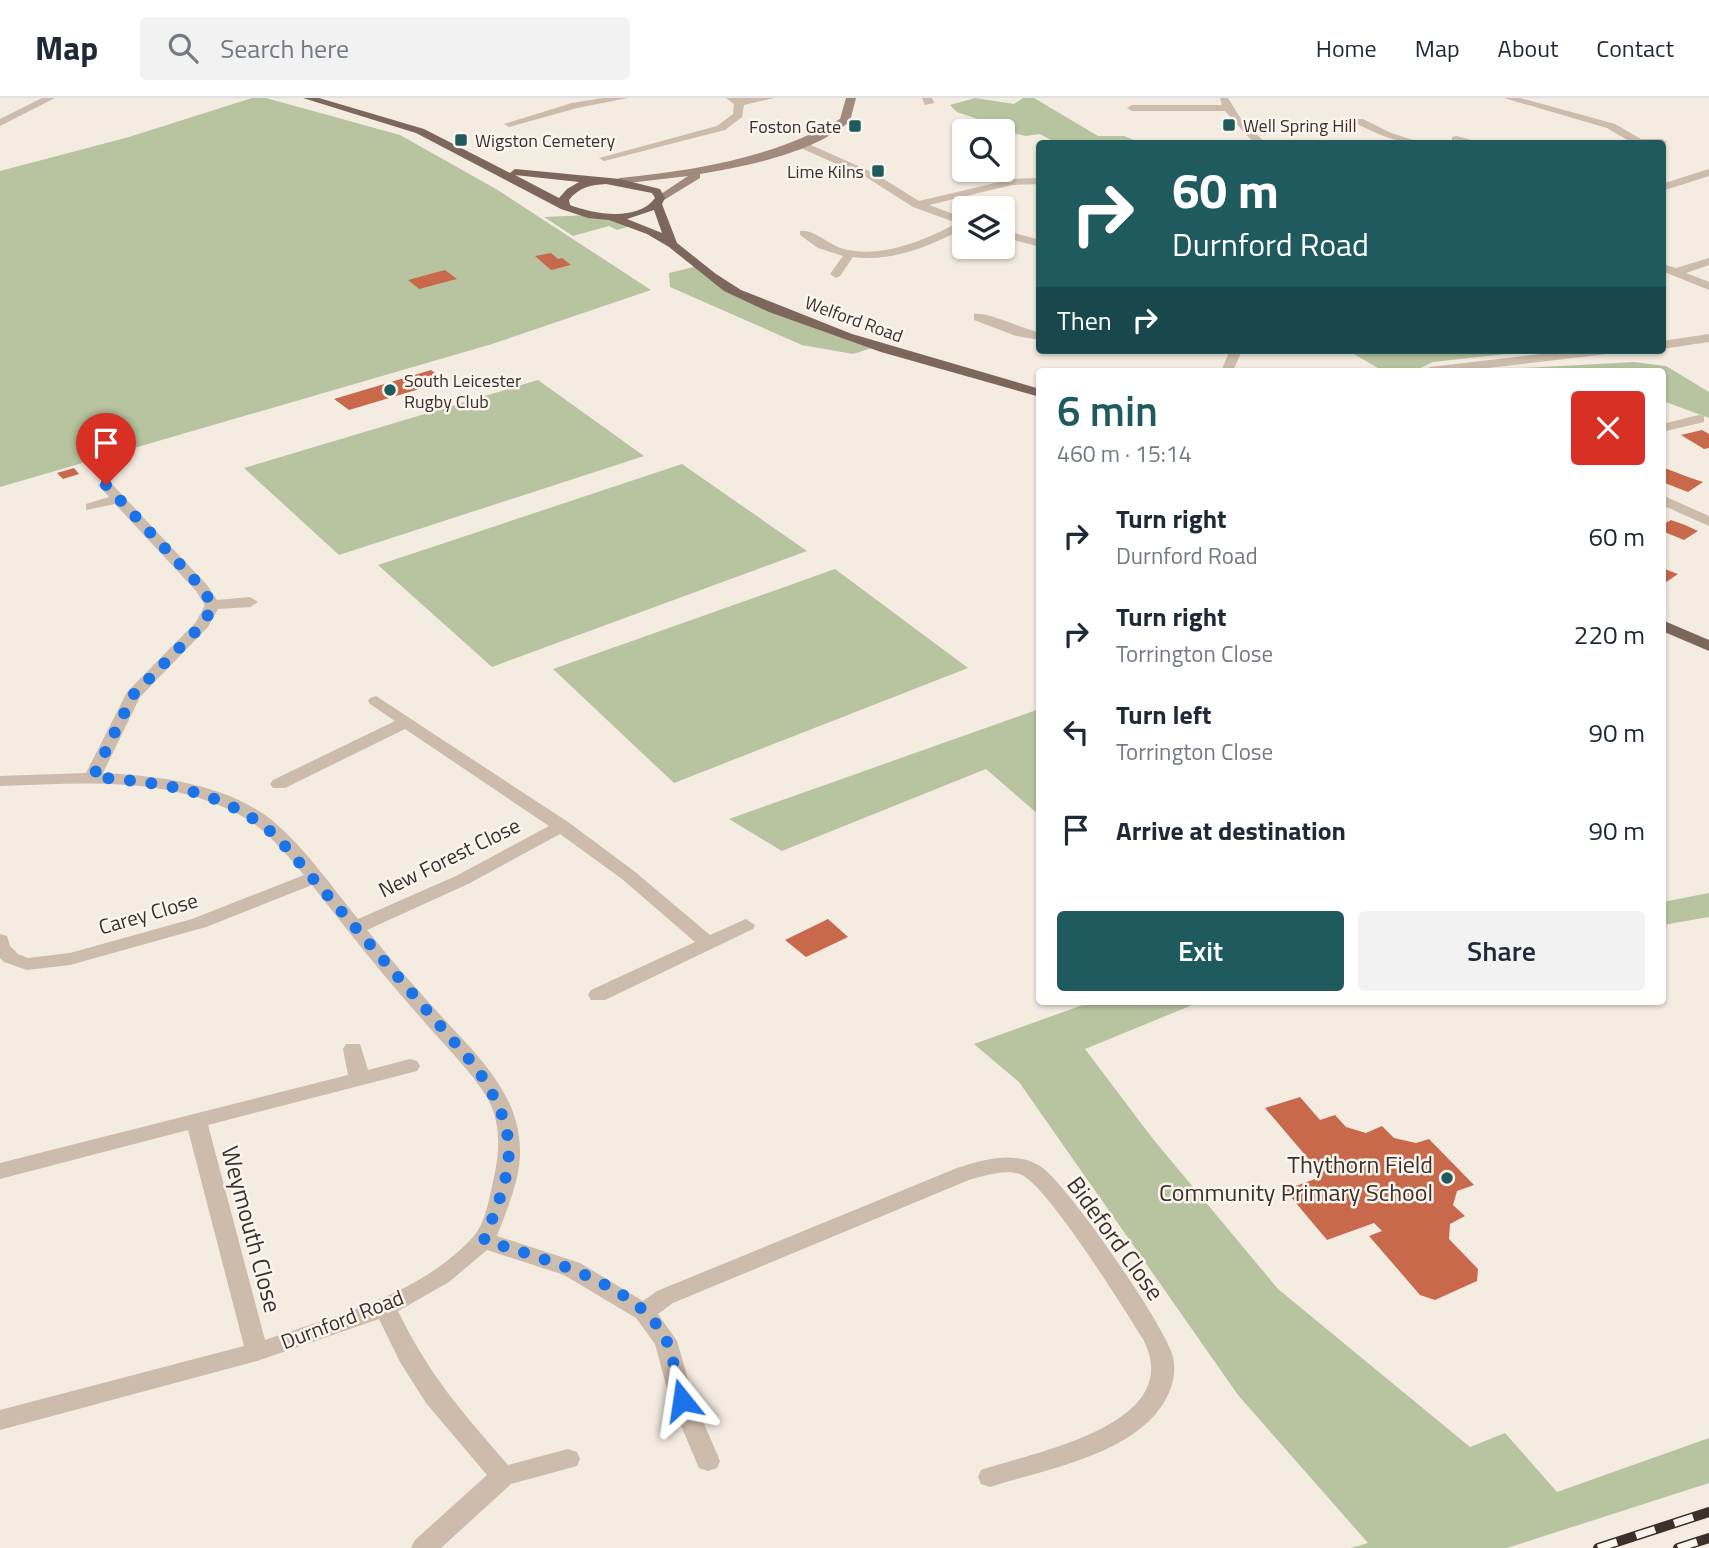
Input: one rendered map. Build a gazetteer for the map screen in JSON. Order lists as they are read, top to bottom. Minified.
{"streets":{"main road":["Welford Road"],"street":["New Forest Close","Carey Close","Weymouth Close","Bideford Close","Durnford Road"]},"crossings":[["New Forest Close","Durnford Road"],["Carey Close","Durnford Road"],["Weymouth Close","Durnford Road"]],"places":{"transit":["Well Spring Hill","Foston Gate","Wigston Cemetery","Lime Kilns"],"other":["South Leicester Rugby Club","Thythorn Field Community Primary School"]},"page":{"header":"Map","search":"Search here","nav":["Home","Map","About","Contact"],"turn":["60 m","Durnford Road"],"then":"Then","heading":["6 min","460 m · 15:14"],"list":[{"name":"Turn right","note":"Durnford Road","value":"60 m"},{"name":"Turn right","note":"Torrington Close","value":"220 m"},{"name":"Turn left","note":"Torrington Close","value":"90 m"},{"name":"Arrive at destination","value":"90 m"}],"buttons":["Exit","Share"]}}
